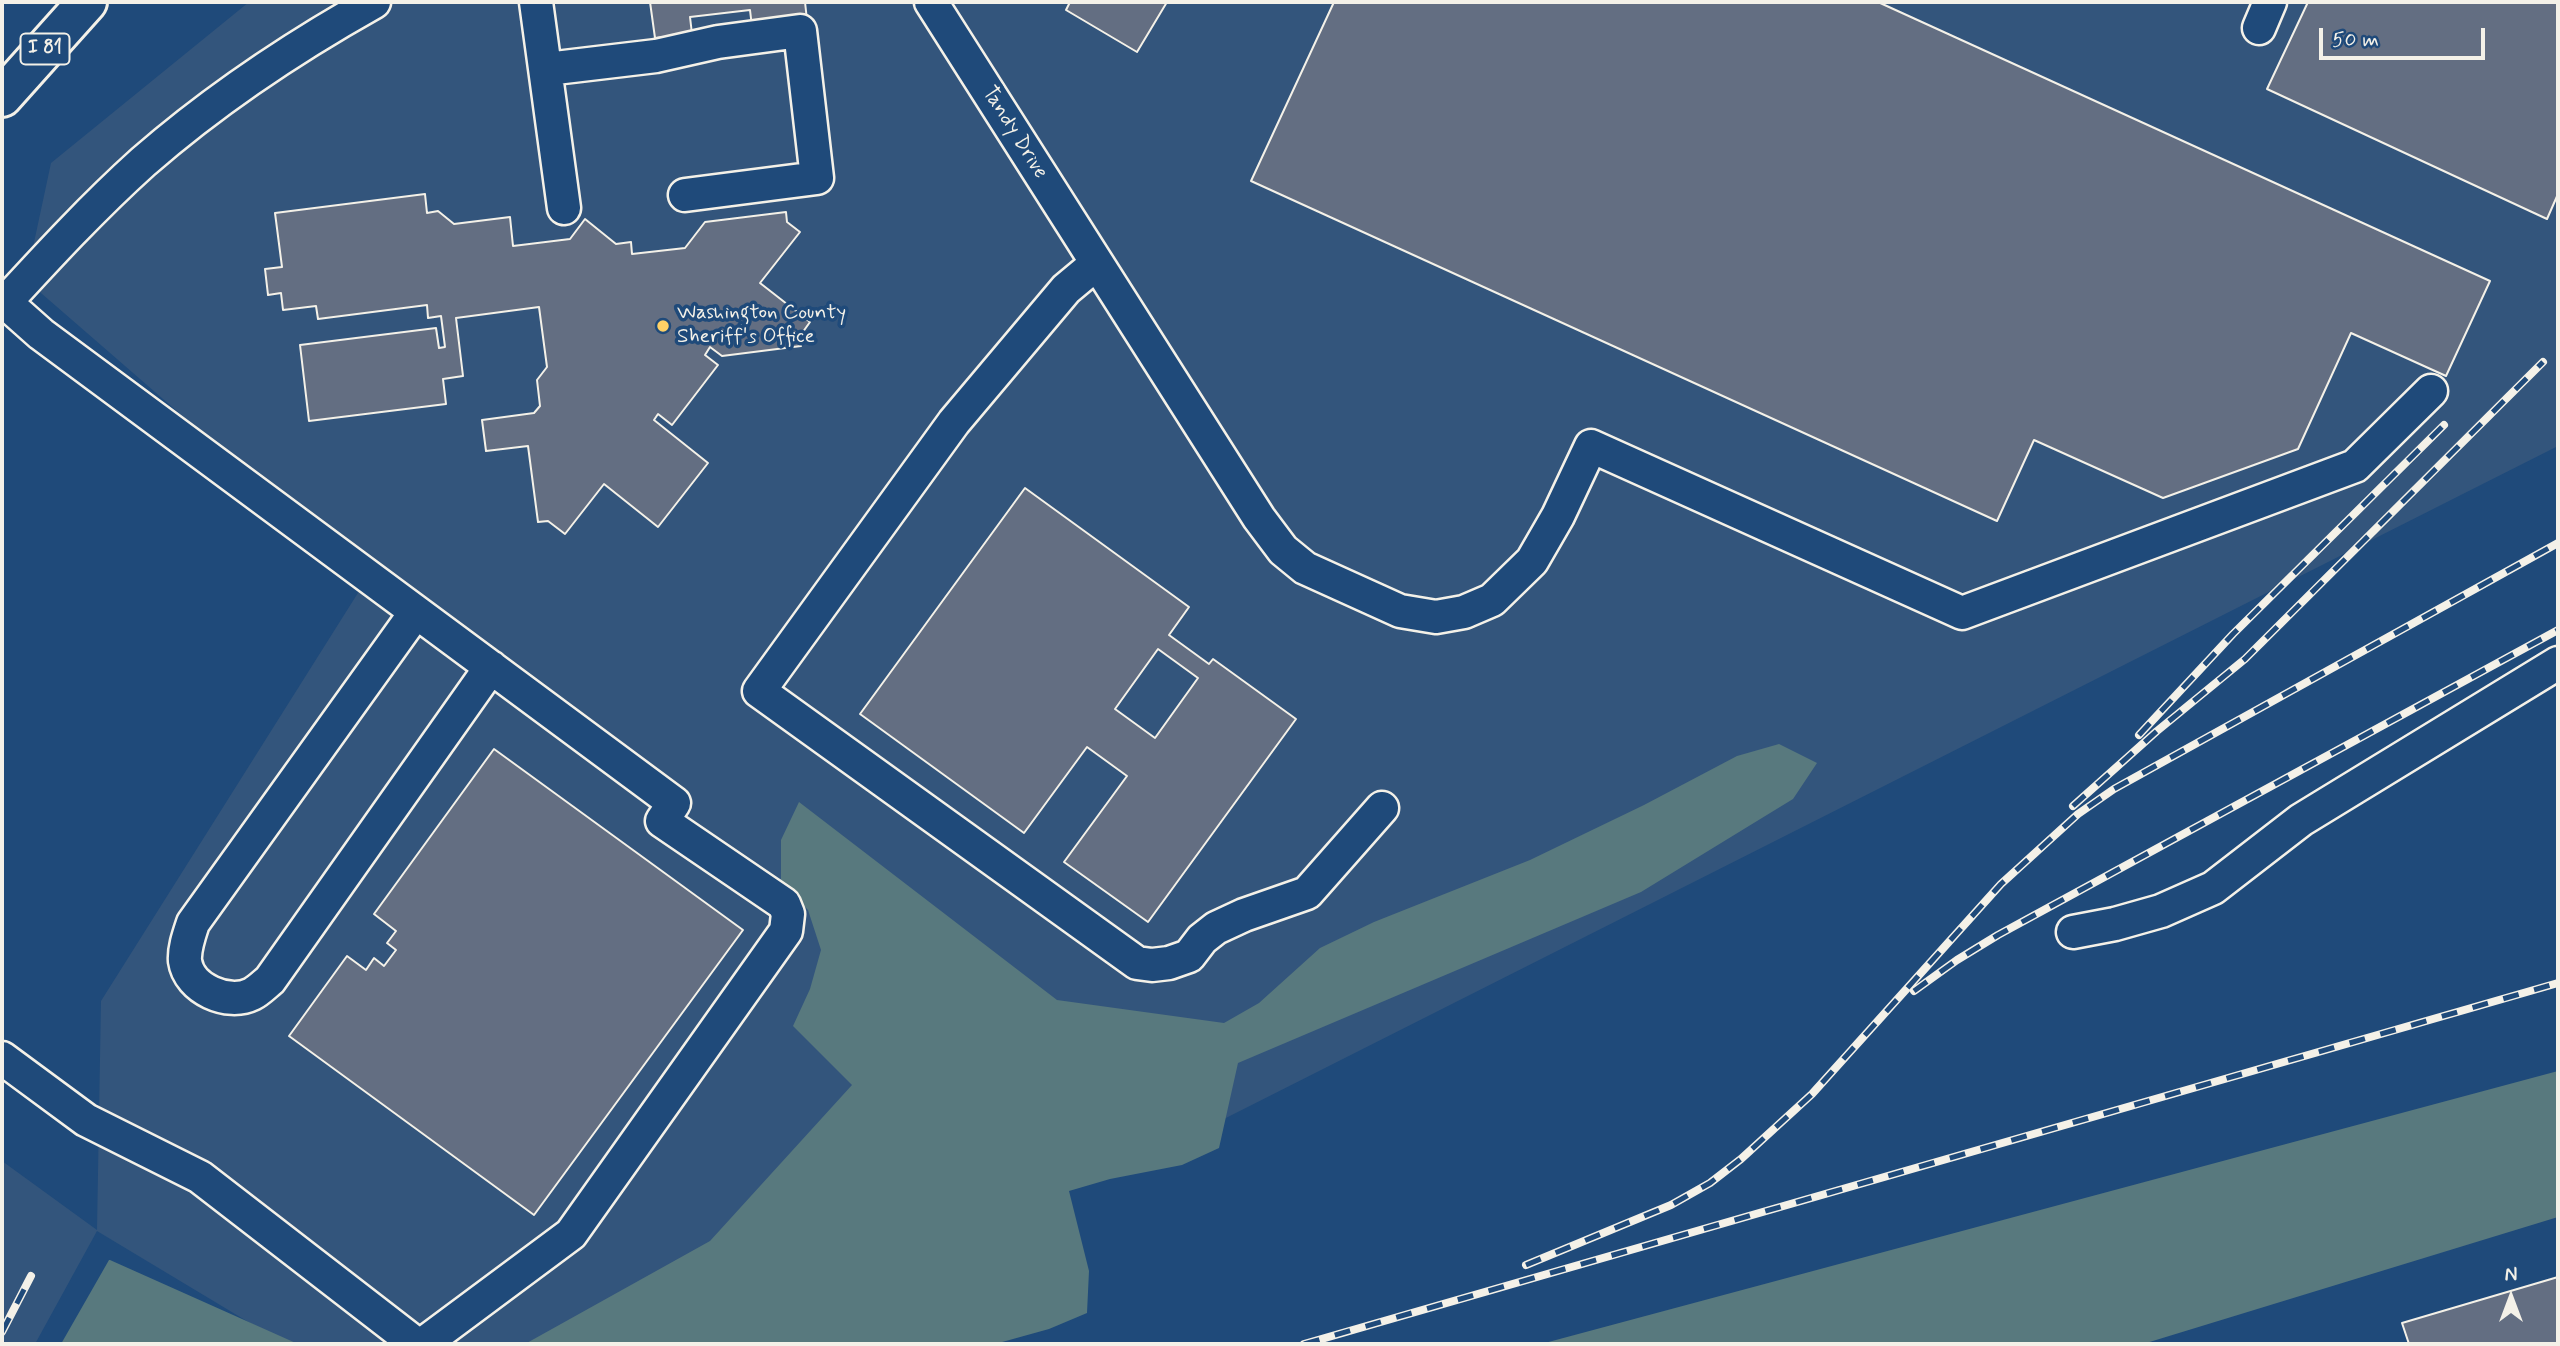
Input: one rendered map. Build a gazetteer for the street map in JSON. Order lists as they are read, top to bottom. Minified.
{"streets":{"highway":["I 81"],"street":["Tandy Drive"]},"places":["Washington County Sheriff's Office"],"scale_bar":"50 m","north":"top"}
